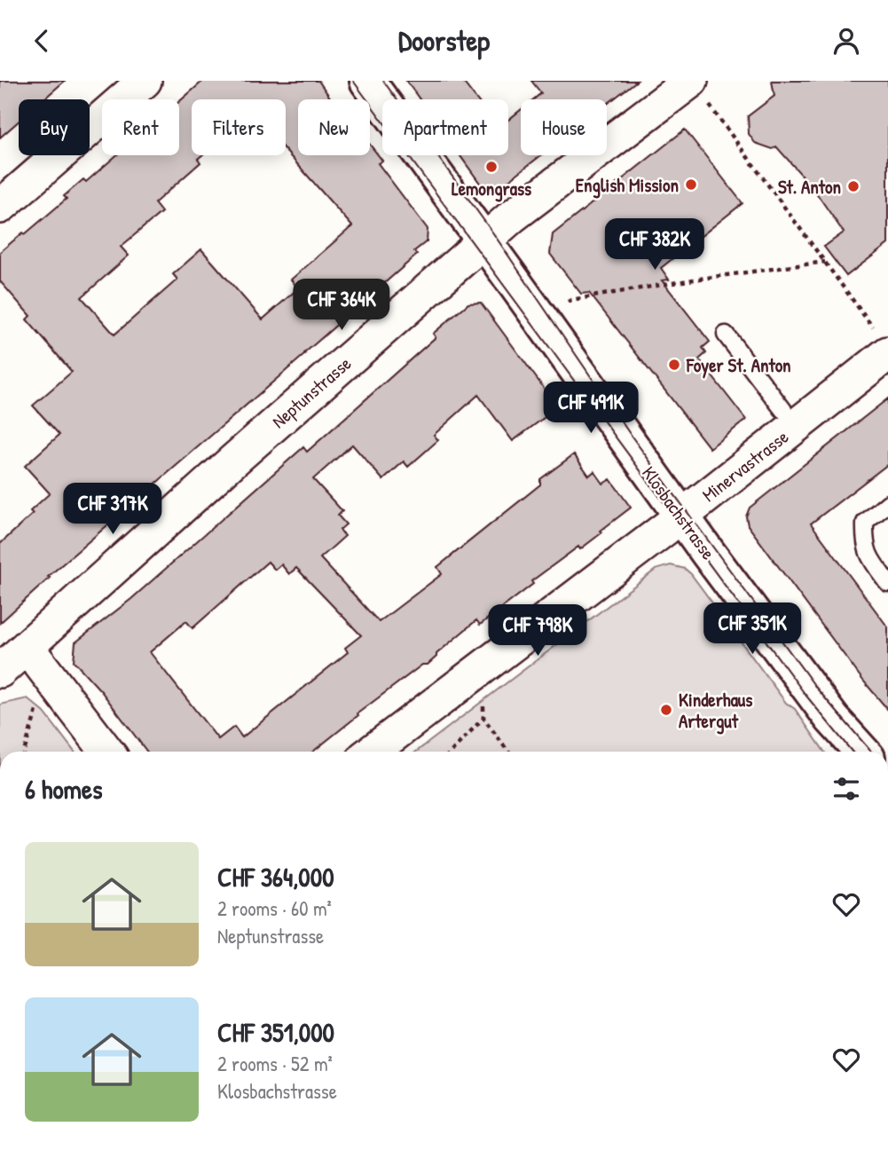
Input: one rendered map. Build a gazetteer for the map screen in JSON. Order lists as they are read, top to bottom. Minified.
{"streets":{"street":["Neptunstrasse","Minervastrasse","Klosbachstrasse"]},"crossings":[["Neptunstrasse","Klosbachstrasse"],["Minervastrasse","Klosbachstrasse"]],"places":["Lemongrass","English Mission","St. Anton","Foyer St. Anton","Kinderhaus Artergut"],"page":{"header":"Doorstep","chip":["Buy","Rent","Filters","New","Apartment","House"],"price":["CHF 382K","CHF 364K","CHF 491K","CHF 317K","CHF 351K","CHF 798K"],"heading":"6 homes","list":[{"name":"CHF 364,000","note":"2 rooms · 60 m² · Neptunstrasse"},{"name":"CHF 351,000","note":"2 rooms · 52 m² · Klosbachstrasse"}]}}
